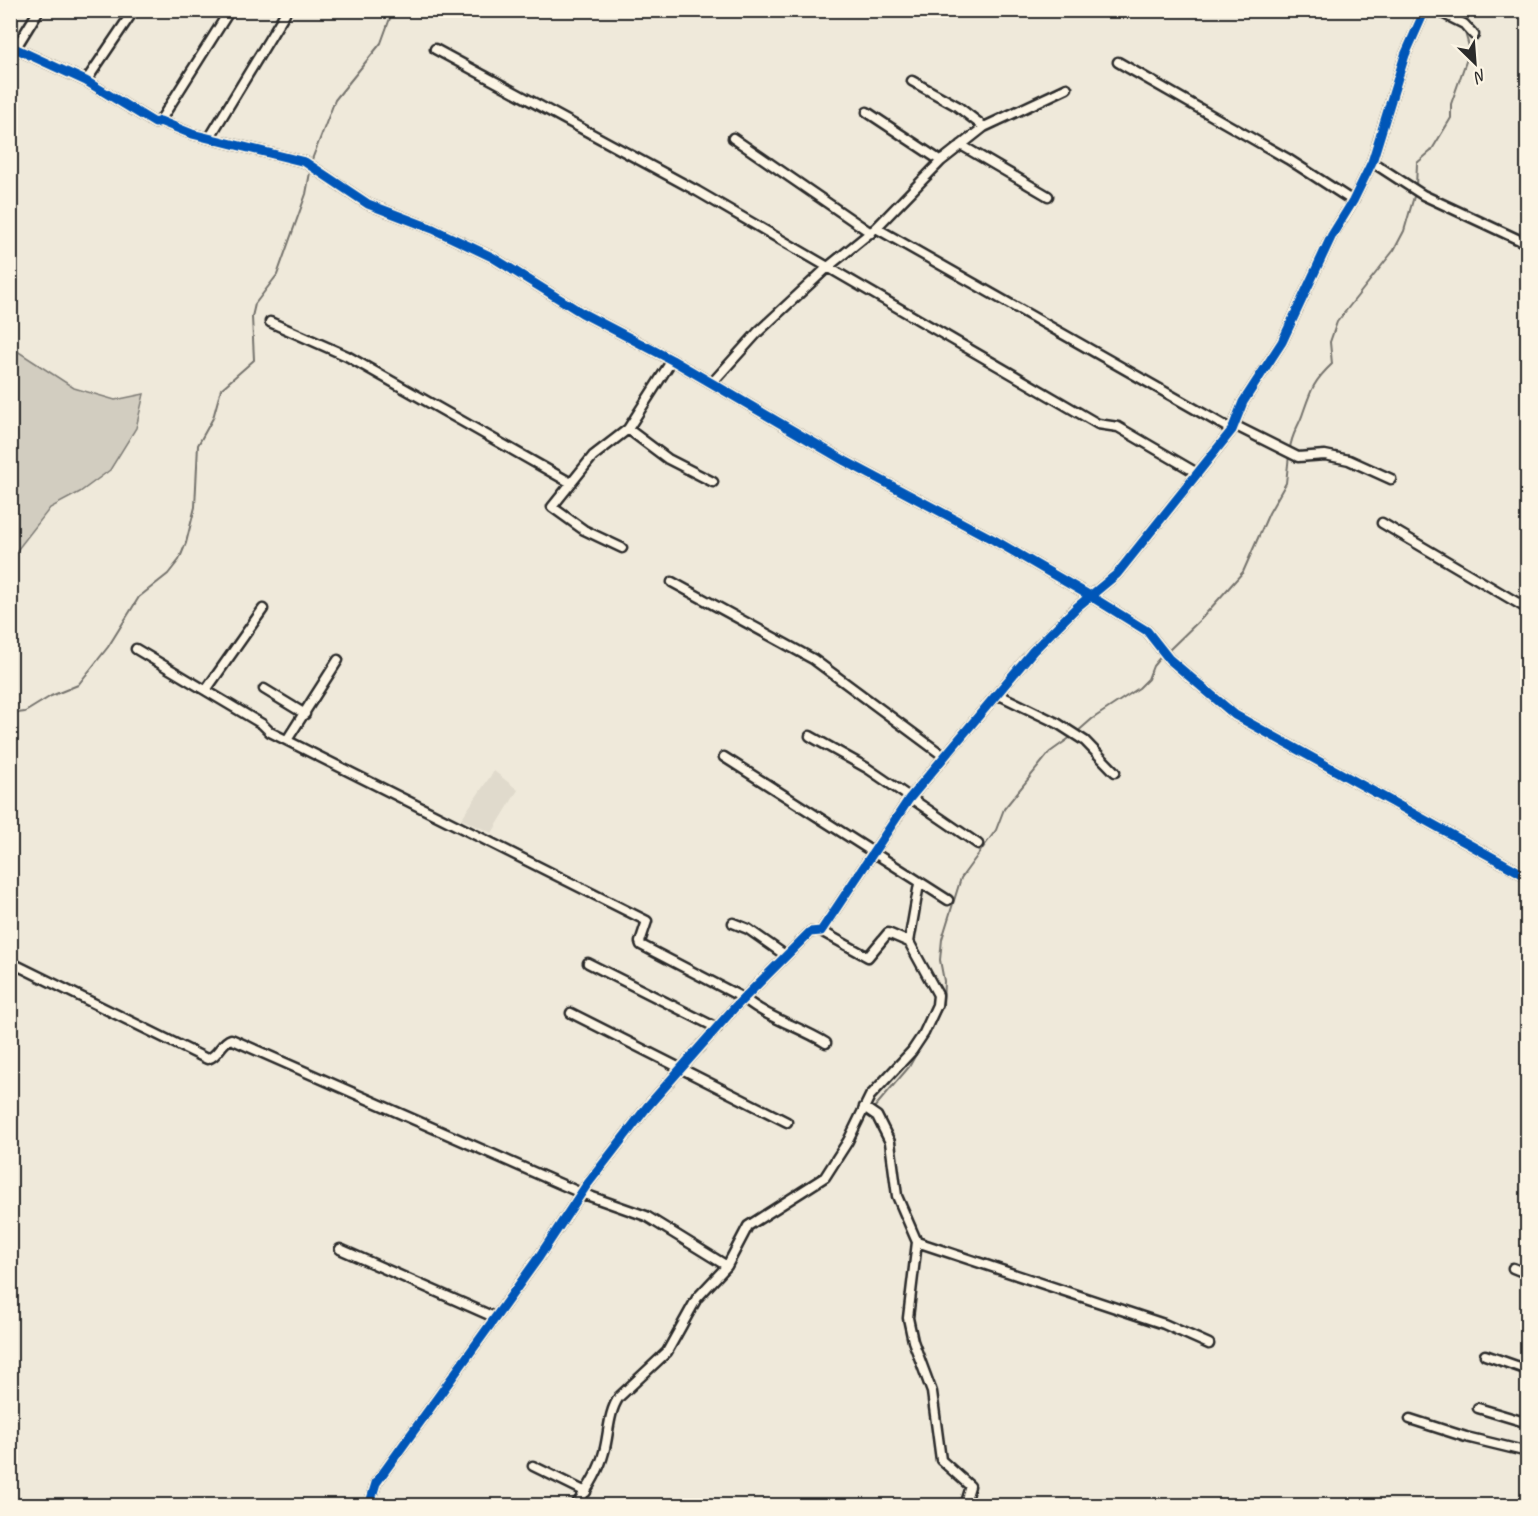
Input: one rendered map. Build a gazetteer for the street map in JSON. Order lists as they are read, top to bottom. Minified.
{"north":"bottom right"}
